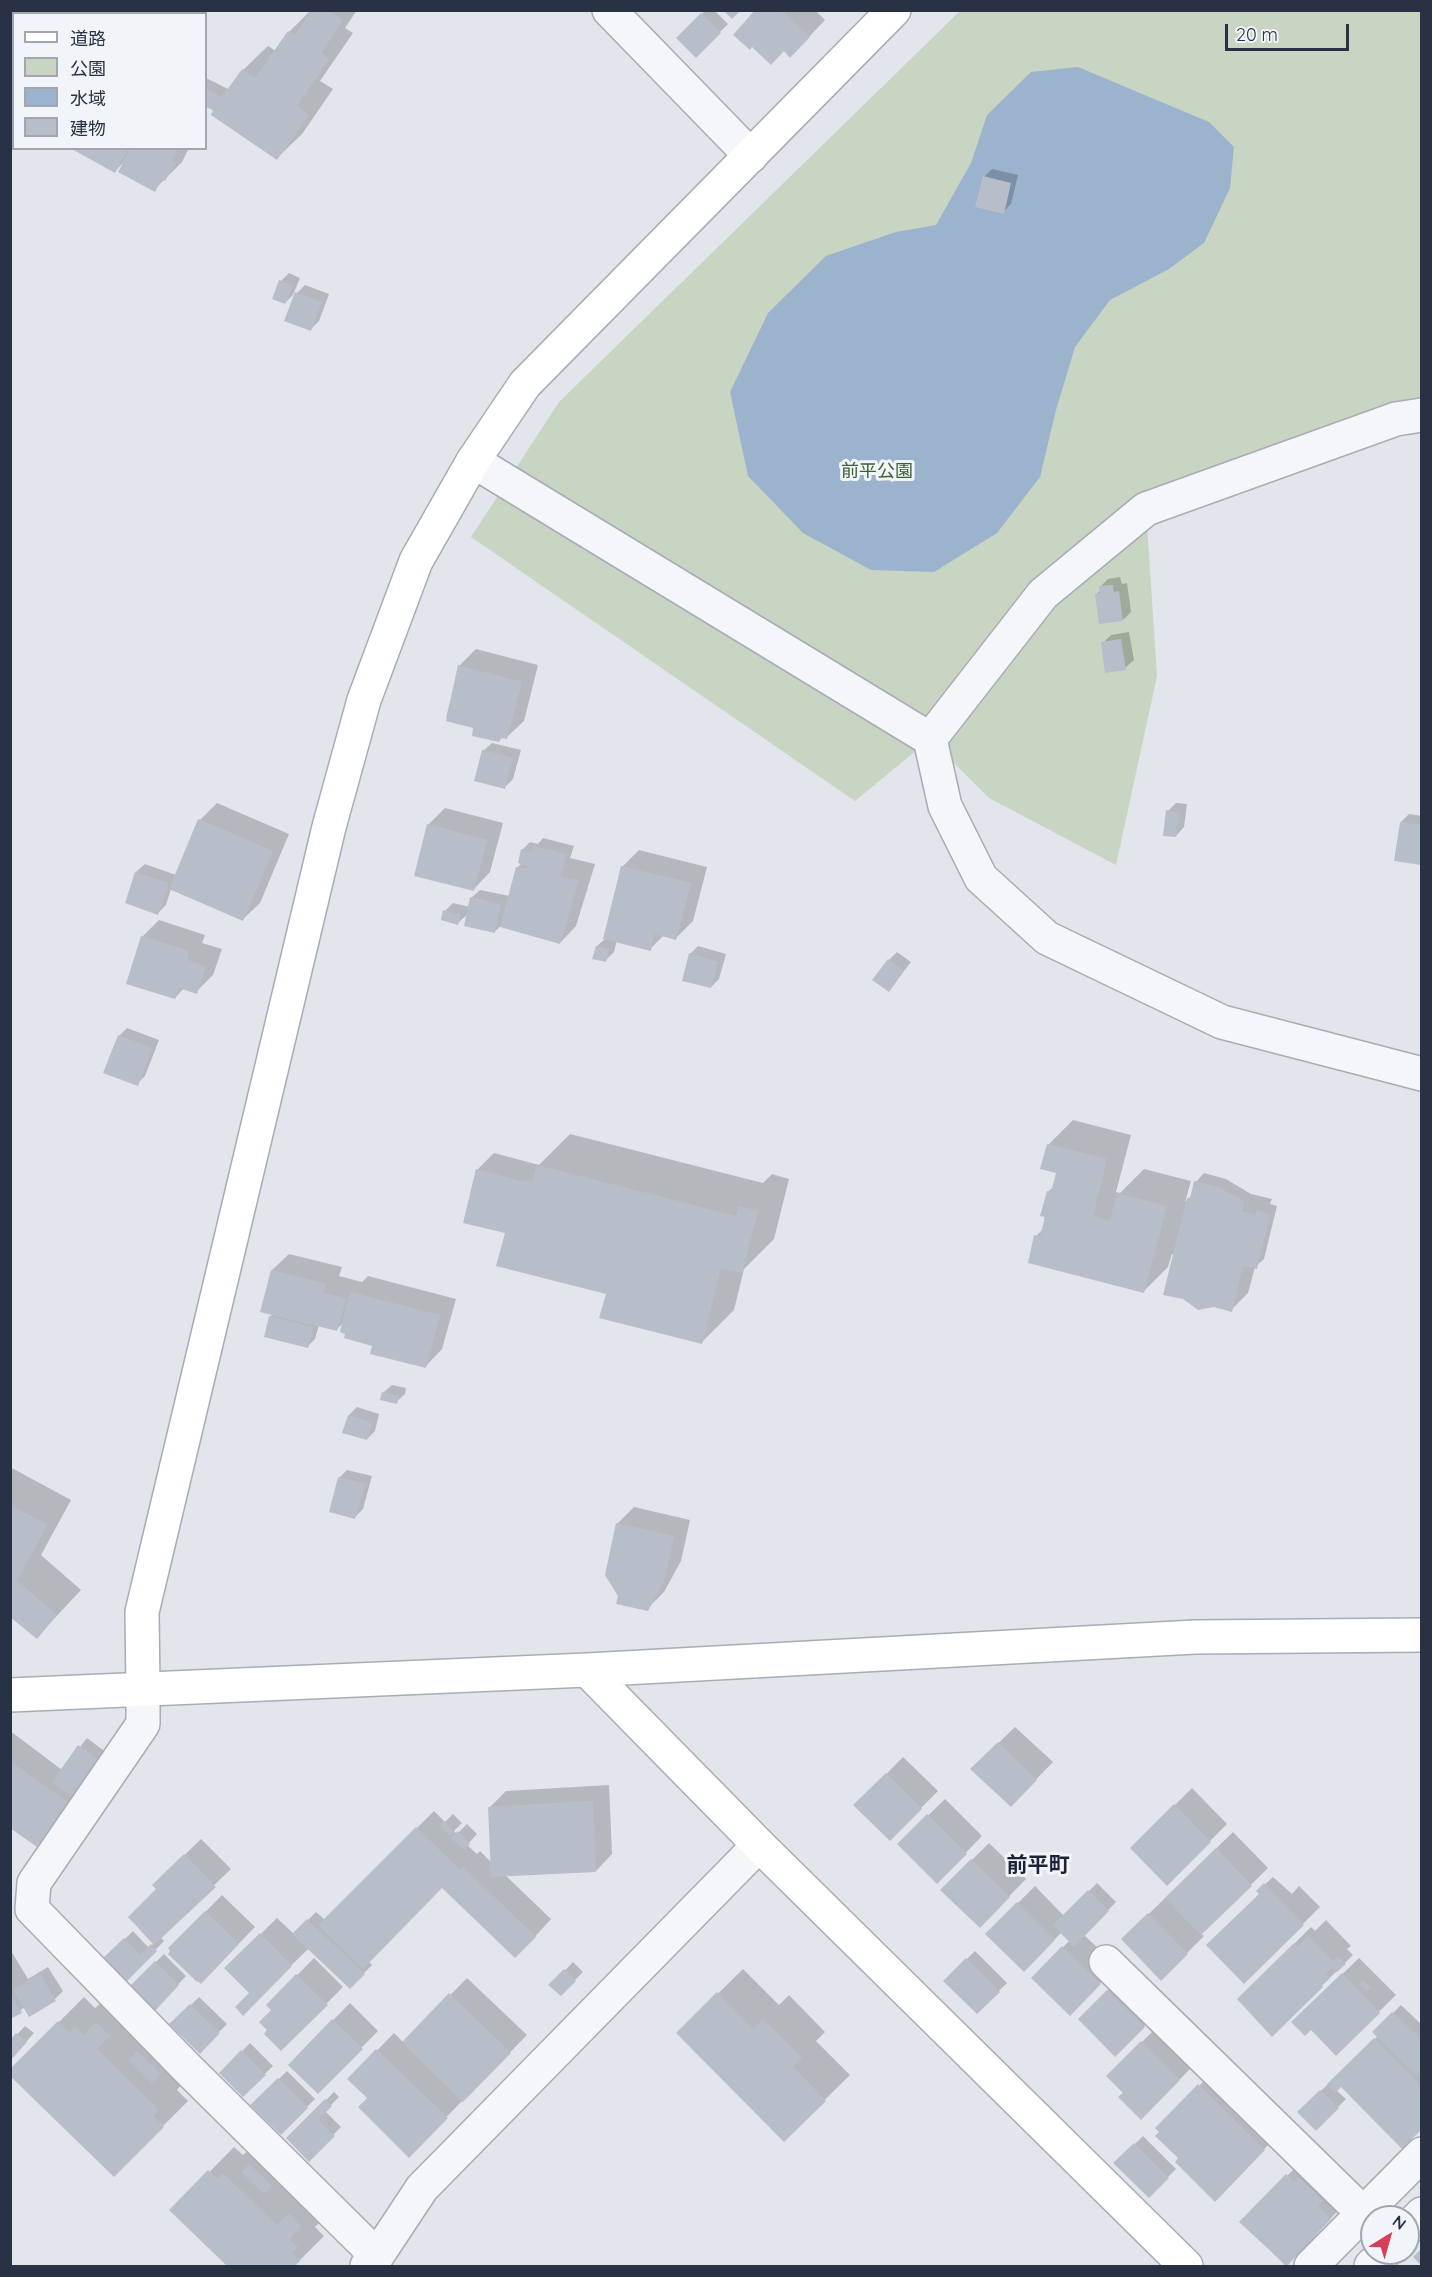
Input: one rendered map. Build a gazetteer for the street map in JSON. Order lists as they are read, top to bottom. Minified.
{"districts":["前平町"],"parks":["前平公園"],"legend":["道路","公園","水域","建物"],"scale_bar":"20 m","north":"top right"}
